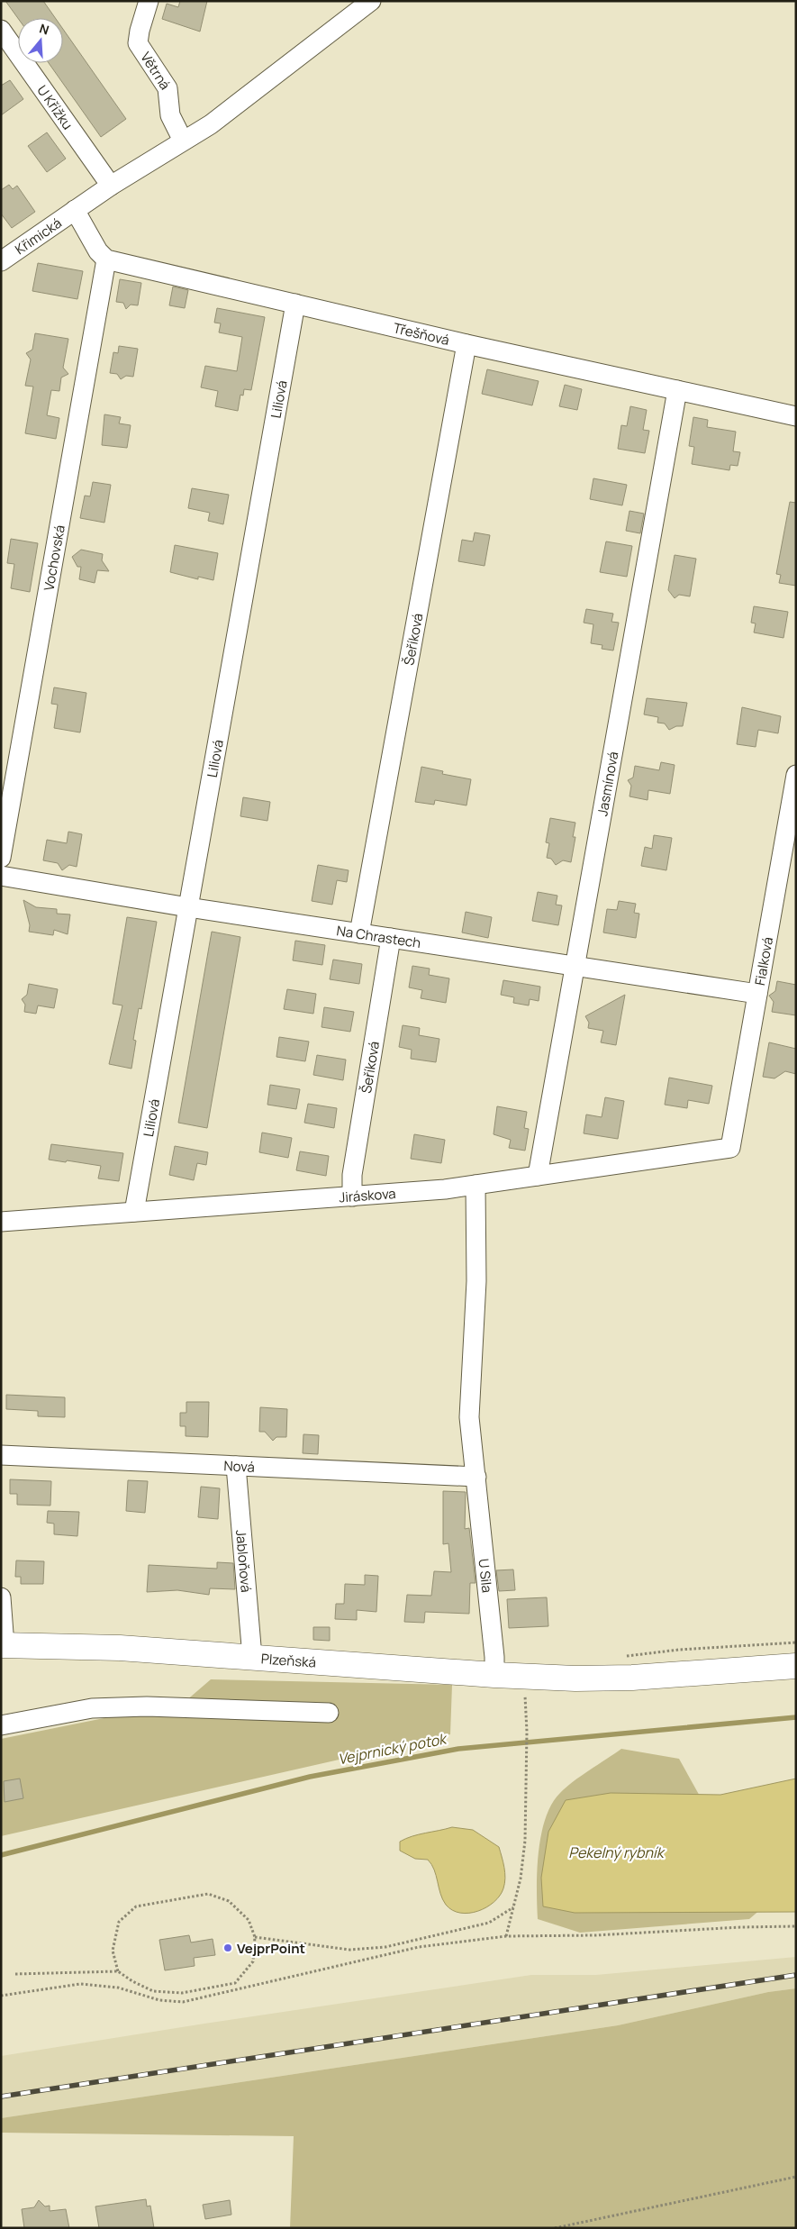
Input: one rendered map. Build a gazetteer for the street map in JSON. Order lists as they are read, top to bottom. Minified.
{"streets":{"main road":["Plzeňská"],"street":["Větrná","U Křížku","Křimická","Třešňová","Liliová","Vochovská","Šeříková","Jasmínová","Na Chrastech","Fialková","Jiráskova","Nová","Jabloňová","U Sila"]},"crossings":[["Větrná","Křimická"],["U Křížku","Křimická"],["Třešňová","Liliová"],["Třešňová","Vochovská"],["Třešňová","Šeříková"],["Třešňová","Jasmínová"],["Liliová","Na Chrastech"],["Liliová","Jiráskova"],["Šeříková","Na Chrastech"],["Šeříková","Jiráskova"],["Jasmínová","Na Chrastech"],["Jasmínová","Jiráskova"],["Na Chrastech","Fialková"],["Fialková","Jiráskova"],["Jiráskova","U Sila"],["Nová","Jabloňová"],["Nová","U Sila"],["Jabloňová","Plzeňská"],["U Sila","Plzeňská"]],"water":["Vejprnický potok","Pekelný rybník"],"places":["VejprPoint"],"north":"top"}
